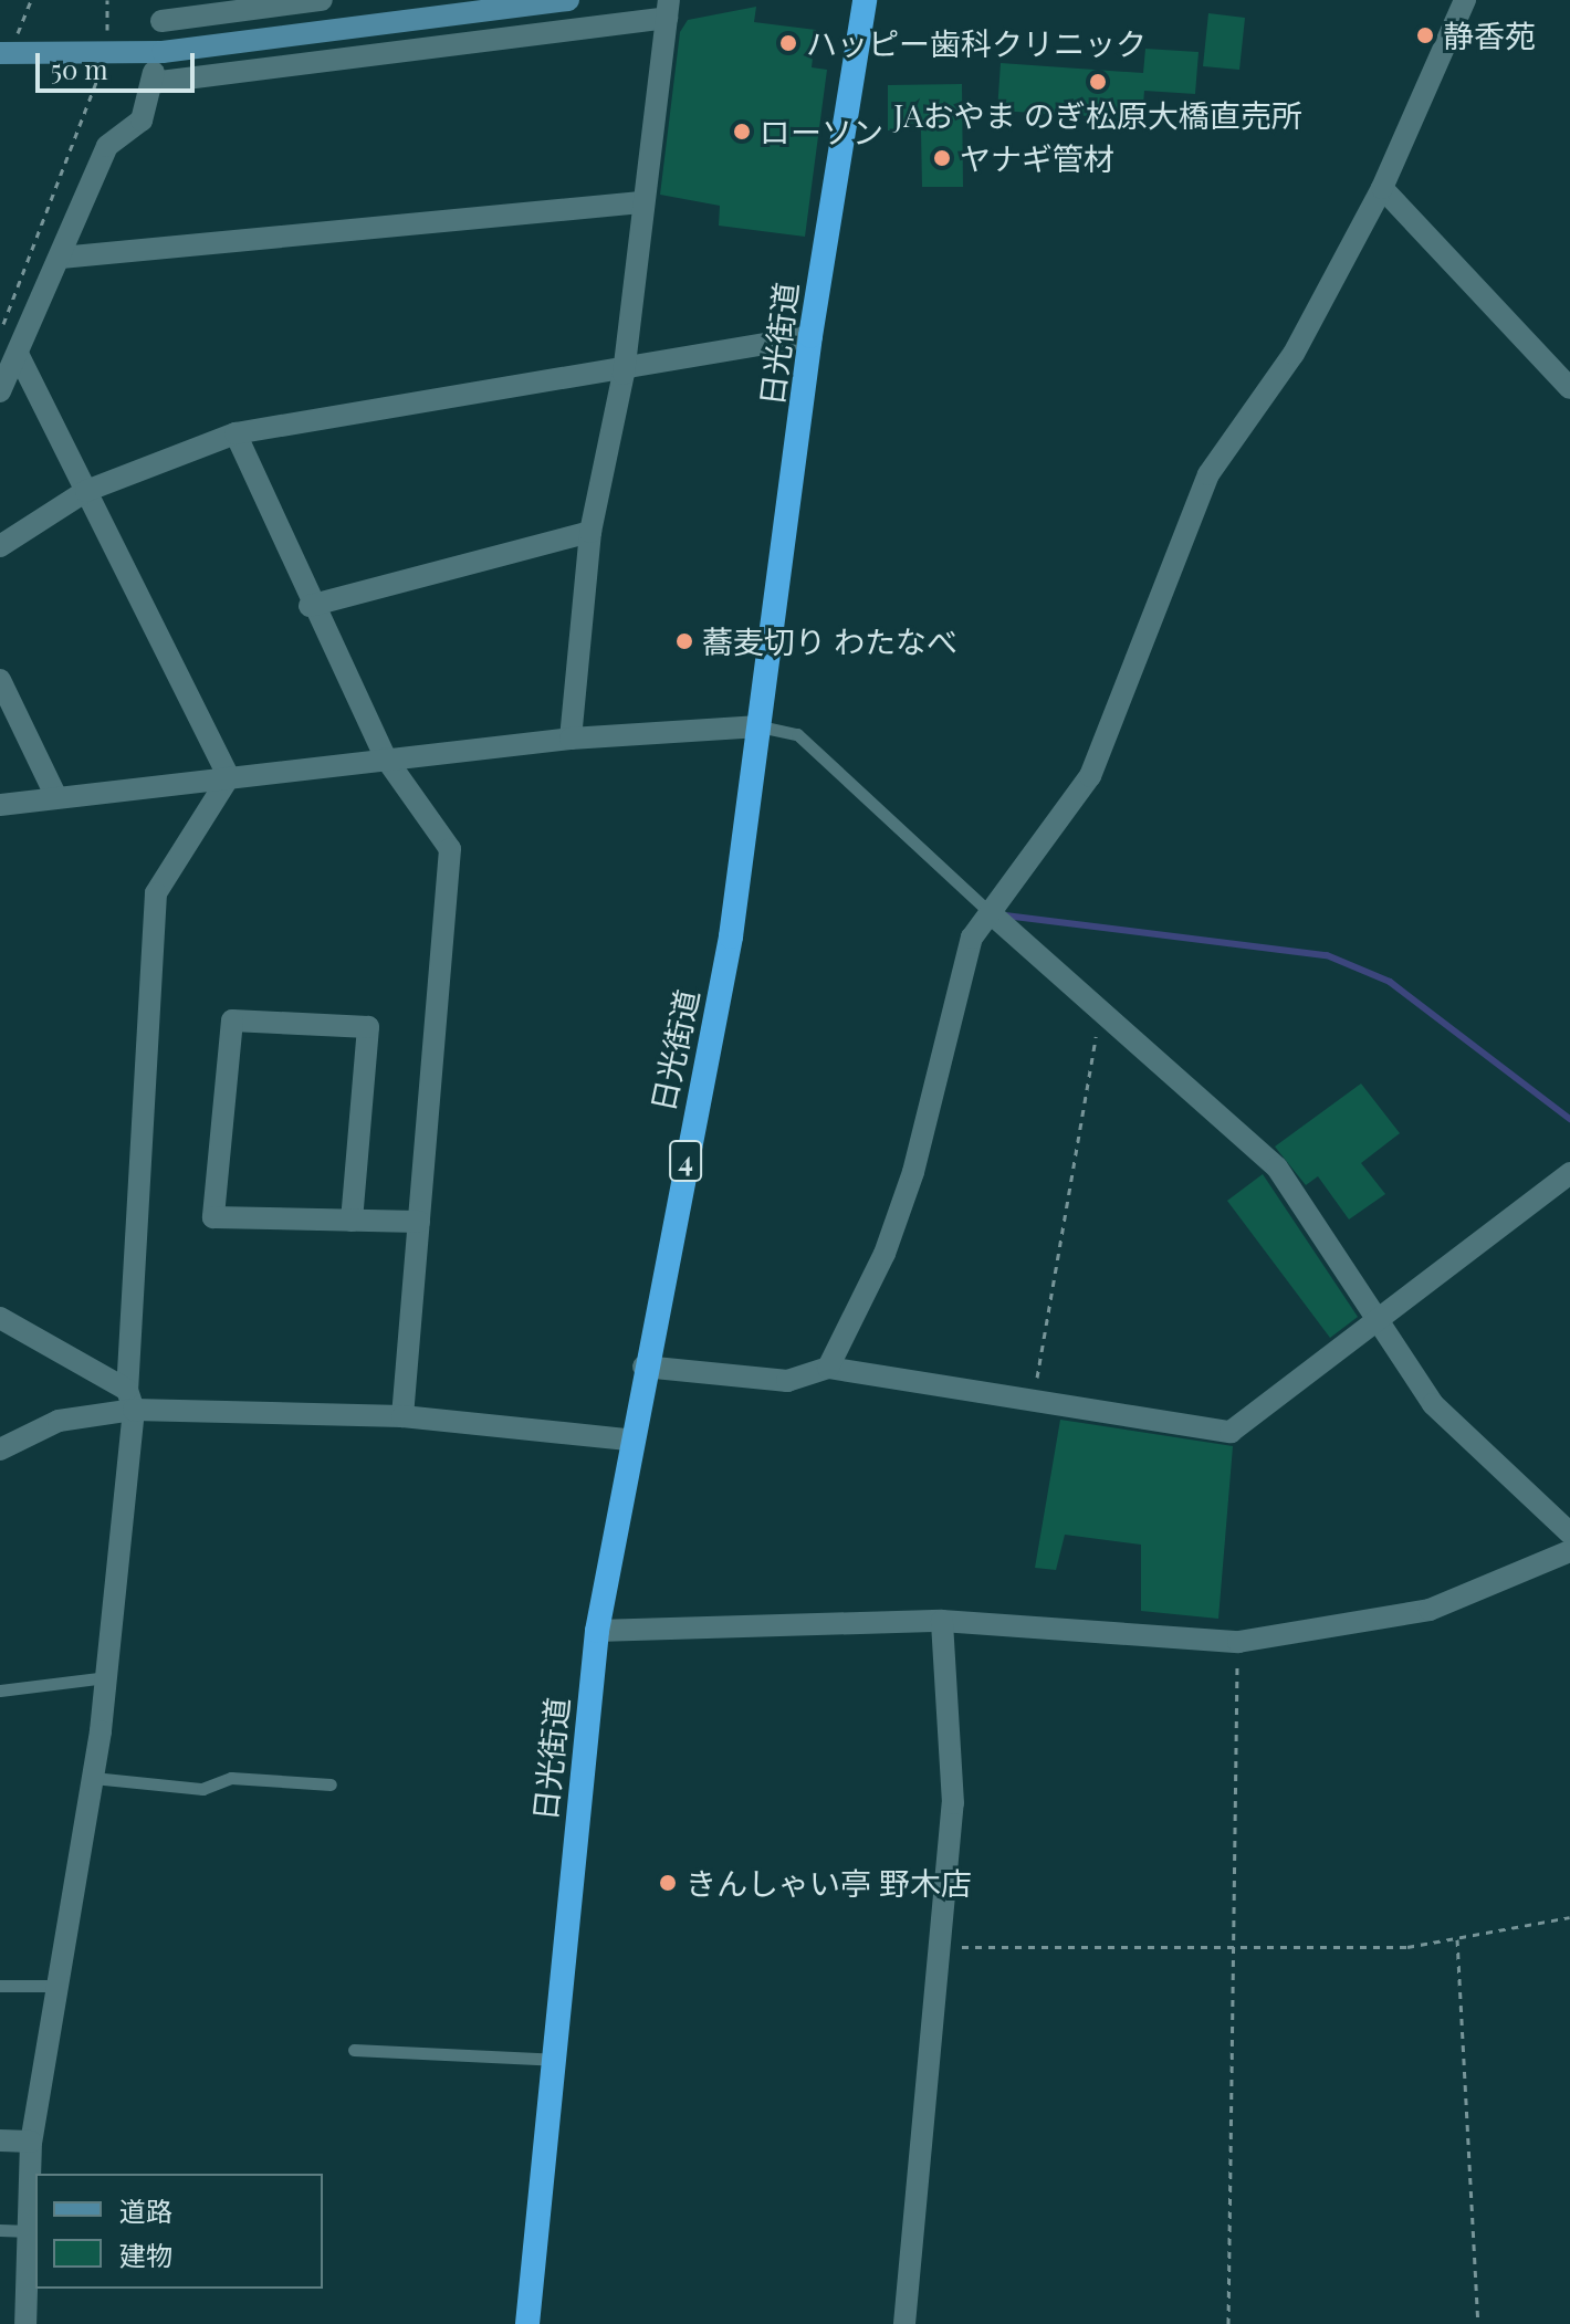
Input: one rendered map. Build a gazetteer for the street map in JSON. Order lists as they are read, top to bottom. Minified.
{"streets":{"highway":["日光街道","4"]},"places":["静香苑","ハッピー歯科クリニック","JAおやま のぎ松原大橋直売所","ローソン","ヤナギ管材","蕎麦切り わたなべ","きんしゃい亭 野木店"],"legend":["道路","建物"],"scale_bar":"50 m"}
